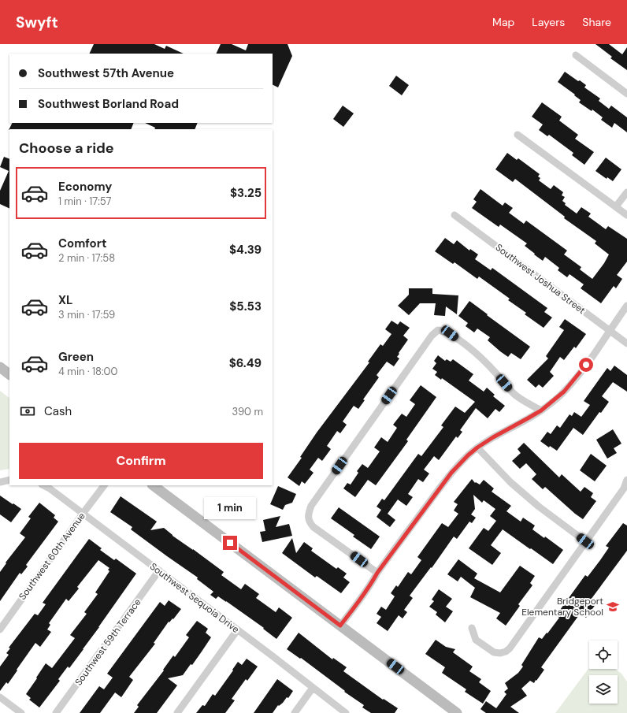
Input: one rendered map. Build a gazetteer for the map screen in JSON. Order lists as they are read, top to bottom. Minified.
{"streets":{"street":["Southwest Joshua Street","Southwest 60th Avenue","Southwest Sequoia Drive","Southwest 59th Terrace"]},"crossings":[["Southwest 60th Avenue","Southwest Sequoia Drive"],["Southwest Sequoia Drive","Southwest 59th Terrace"]],"places":{"school or university":["Bridgeport Elementary School"]},"page":{"header":"Swyft","nav":["Map","Layers","Share"],"banner":["Southwest 57th Avenue","Southwest Borland Road"],"heading":"Choose a ride","list":[{"name":"Economy","note":"1 min · 17:57","value":"$3.25"},{"name":"Comfort","note":"2 min · 17:58","value":"$4.39"},{"name":"XL","note":"3 min · 17:59","value":"$5.53"},{"name":"Green","note":"4 min · 18:00","value":"$6.49"}],"pay":["Cash","390 m"],"buttons":"Confirm","bubble":"1 min"}}
